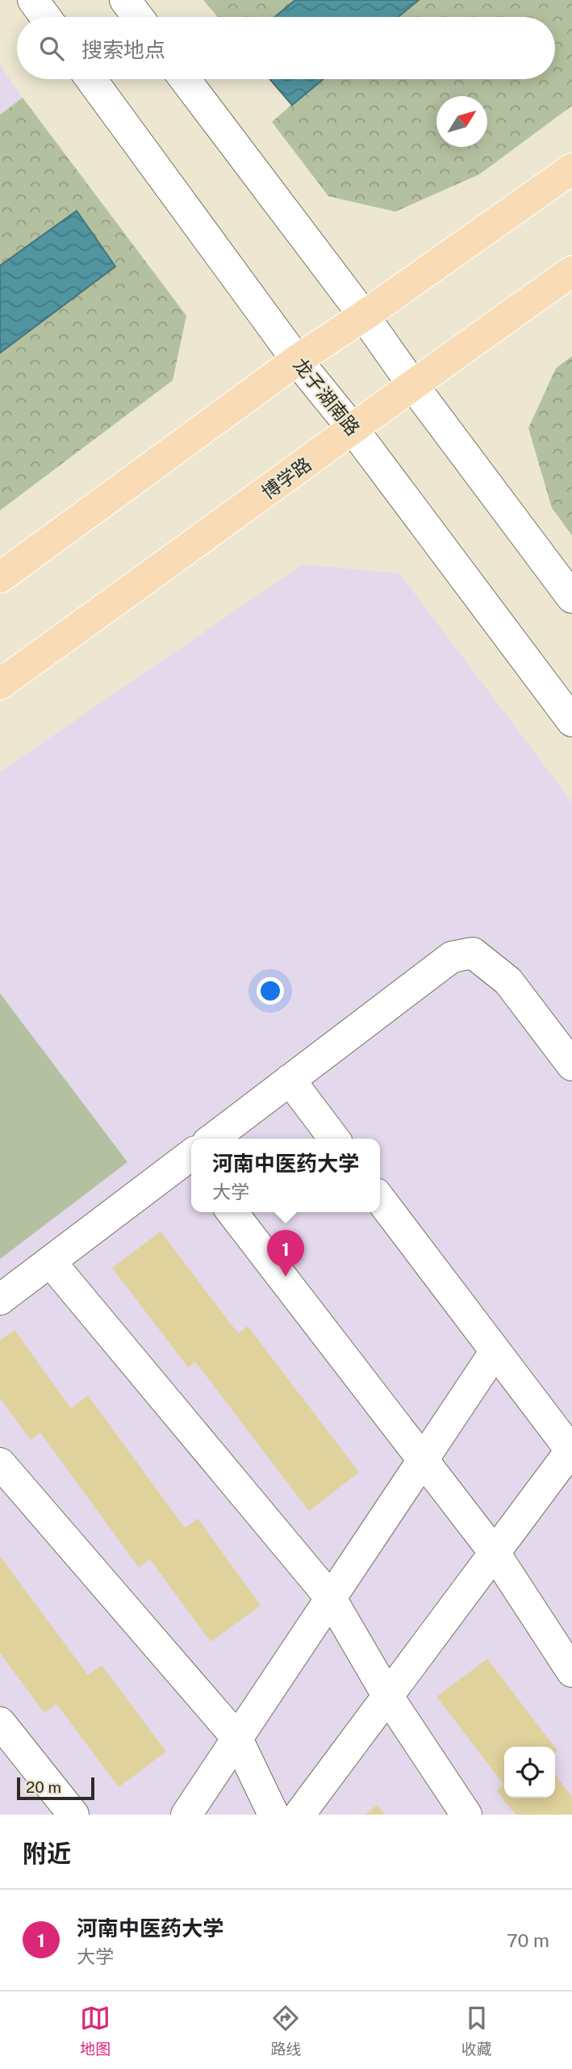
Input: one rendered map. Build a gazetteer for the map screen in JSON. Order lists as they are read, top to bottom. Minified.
{"streets":{"main road":["博学路"],"street":["龙子湖南路"]},"crossings":[["龙子湖南路","博学路"]],"scale_bar":"20 m","north":"top right","page":{"search":"搜索地点","popup":["河南中医药大学","大学"],"pins":"1","scale":"20 m","heading":"附近","list":[{"mark":"1","name":"河南中医药大学","note":"大学","value":"70 m"}],"nav":["地图","路线","收藏"]}}
